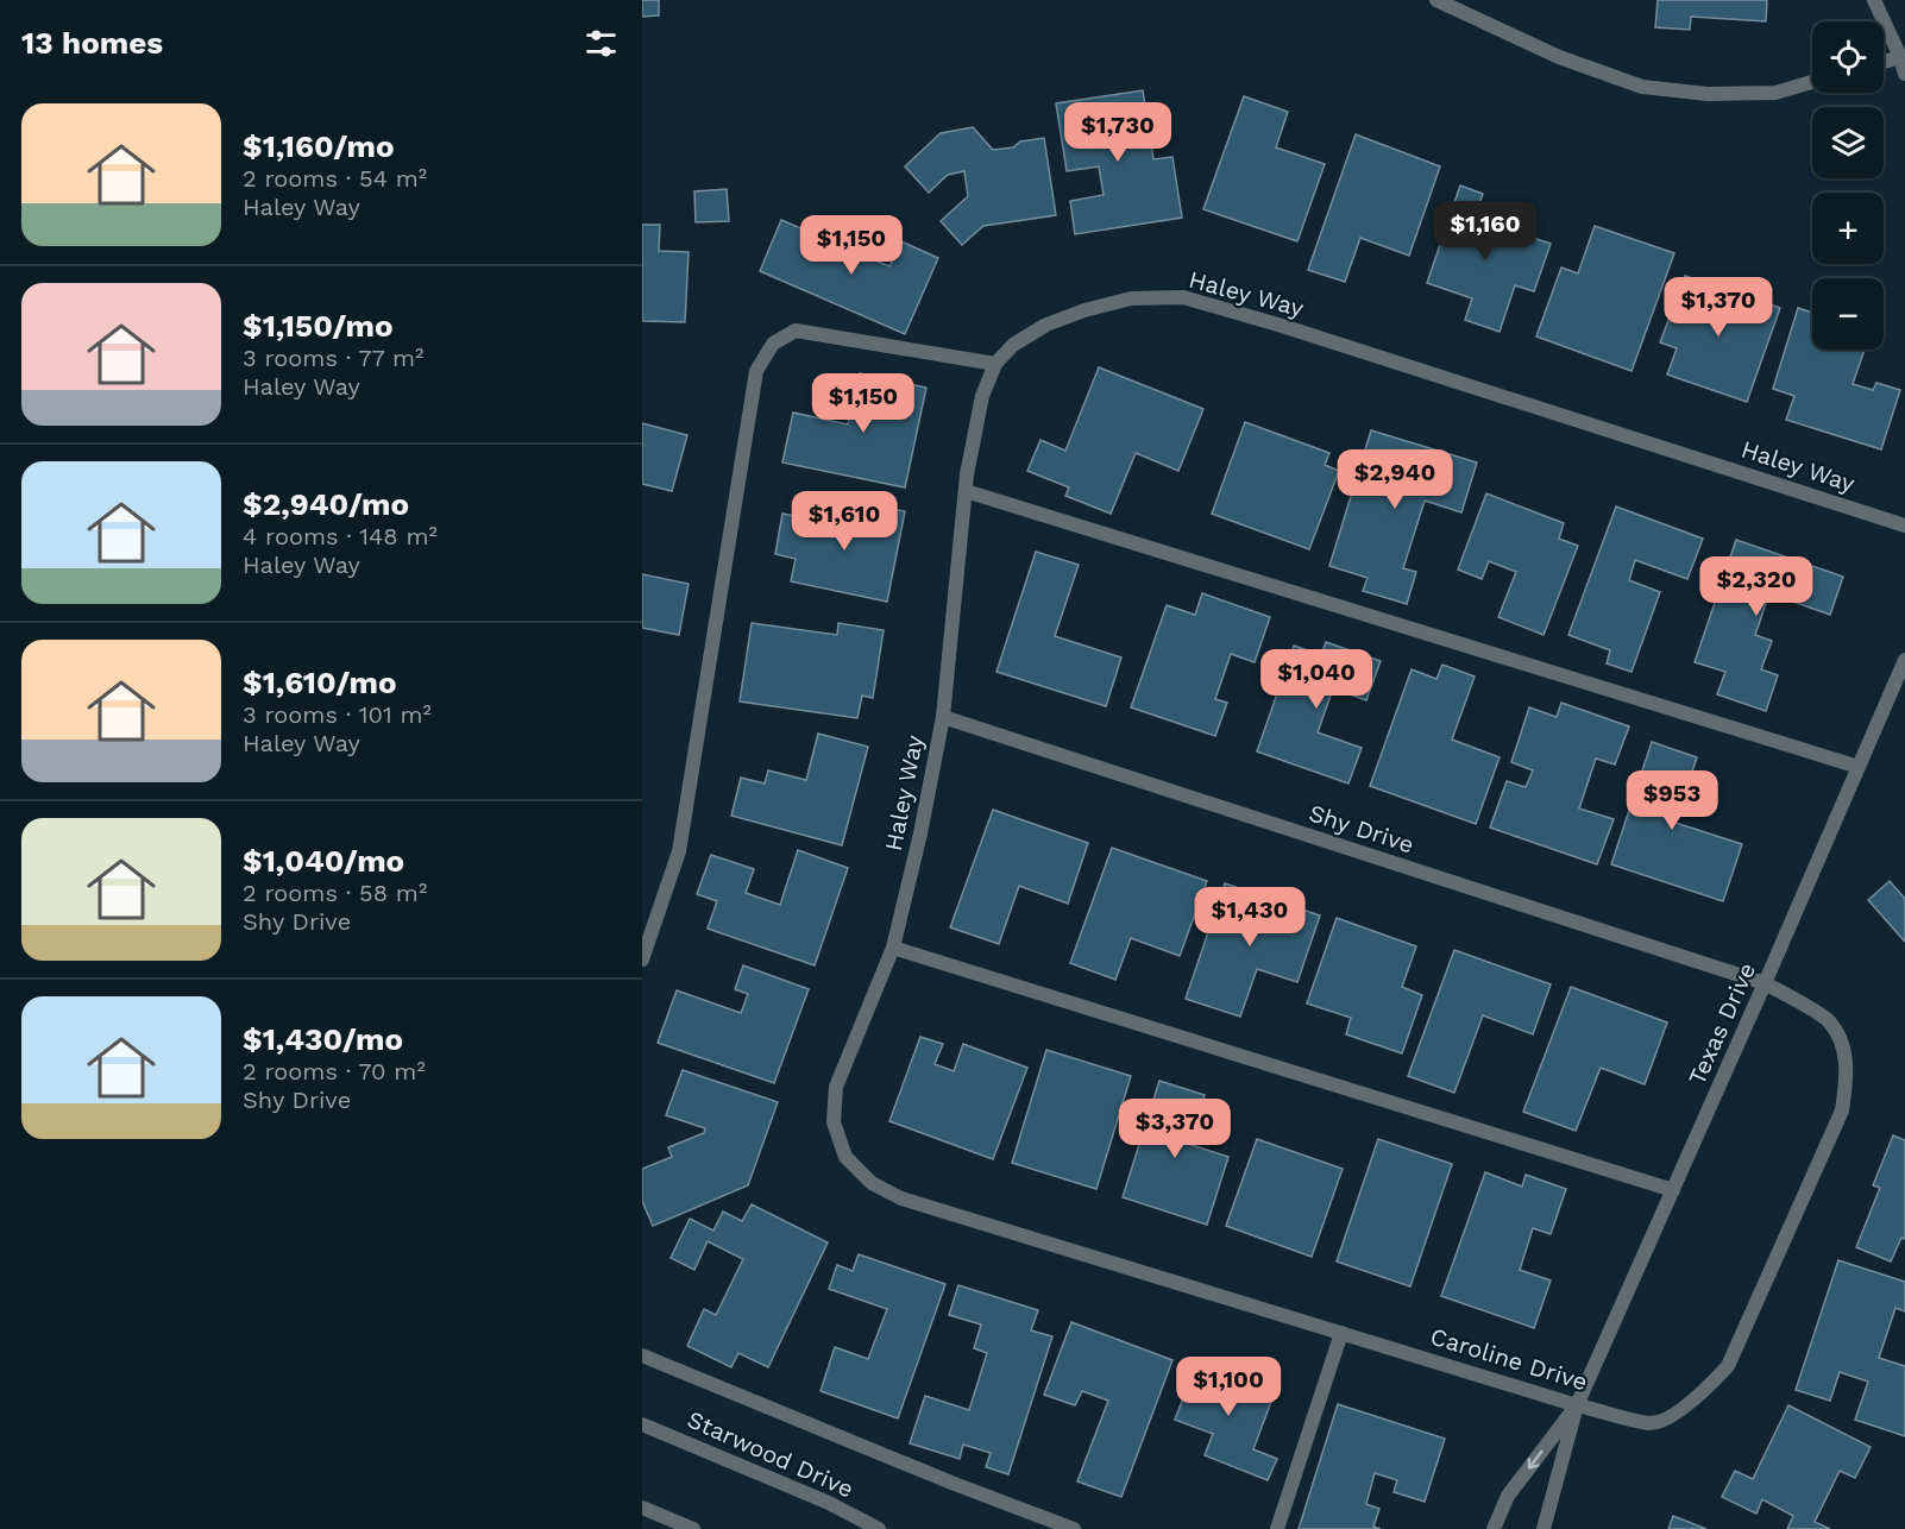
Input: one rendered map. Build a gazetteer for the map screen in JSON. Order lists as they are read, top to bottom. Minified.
{"streets":{"street":["Haley Way","Shy Drive","Texas Drive","Caroline Drive","Starwood Drive"]},"crossings":[["Haley Way","Shy Drive"],["Haley Way","Caroline Drive"],["Shy Drive","Texas Drive"],["Shy Drive","Caroline Drive"],["Texas Drive","Caroline Drive"]],"page":{"heading":"13 homes","map_buttons":["+","−"],"list":[{"name":"$1,160/mo","note":"2 rooms · 54 m² · Haley Way"},{"name":"$1,150/mo","note":"3 rooms · 77 m² · Haley Way"},{"name":"$2,940/mo","note":"4 rooms · 148 m² · Haley Way"},{"name":"$1,610/mo","note":"3 rooms · 101 m² · Haley Way"},{"name":"$1,040/mo","note":"2 rooms · 58 m² · Shy Drive"},{"name":"$1,430/mo","note":"2 rooms · 70 m² · Shy Drive"}],"price":["$1,730","$1,160","$1,150","$1,370","$1,150","$2,940","$1,610","$2,320","$1,040","$953","$1,430","$3,370","$1,100"]}}
